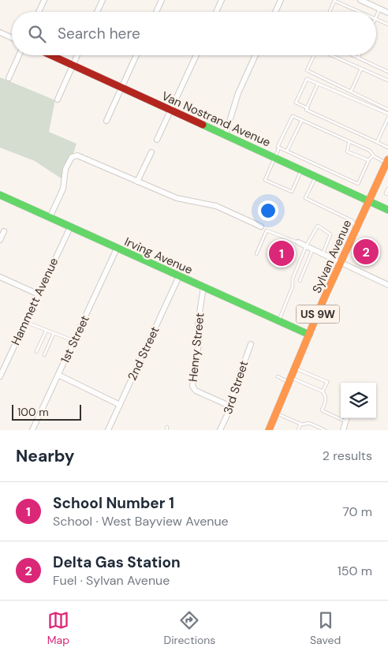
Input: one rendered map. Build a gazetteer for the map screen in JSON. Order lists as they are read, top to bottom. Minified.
{"streets":{"street":["Van Nostrand Avenue","Irving Avenue","Sylvan Avenue","Hammett Avenue","US 9W","1st Street","Henry Street","2nd Street","3rd Street"]},"crossings":[["Van Nostrand Avenue","Sylvan Avenue"],["Irving Avenue","Sylvan Avenue"],["Irving Avenue","Hammett Avenue"],["Irving Avenue","1st Street"],["Irving Avenue","Henry Street"],["Irving Avenue","2nd Street"],["Henry Street","3rd Street"]],"scale_bar":"100 m","page":{"search":"Search here","pins":["2","1"],"scale":"100 m","heading":["Nearby","2 results"],"list":[{"mark":"1","name":"School Number 1","note":"School · West Bayview Avenue","value":"70 m"},{"mark":"2","name":"Delta Gas Station","note":"Fuel · Sylvan Avenue","value":"150 m"}],"nav":["Map","Directions","Saved"]}}
